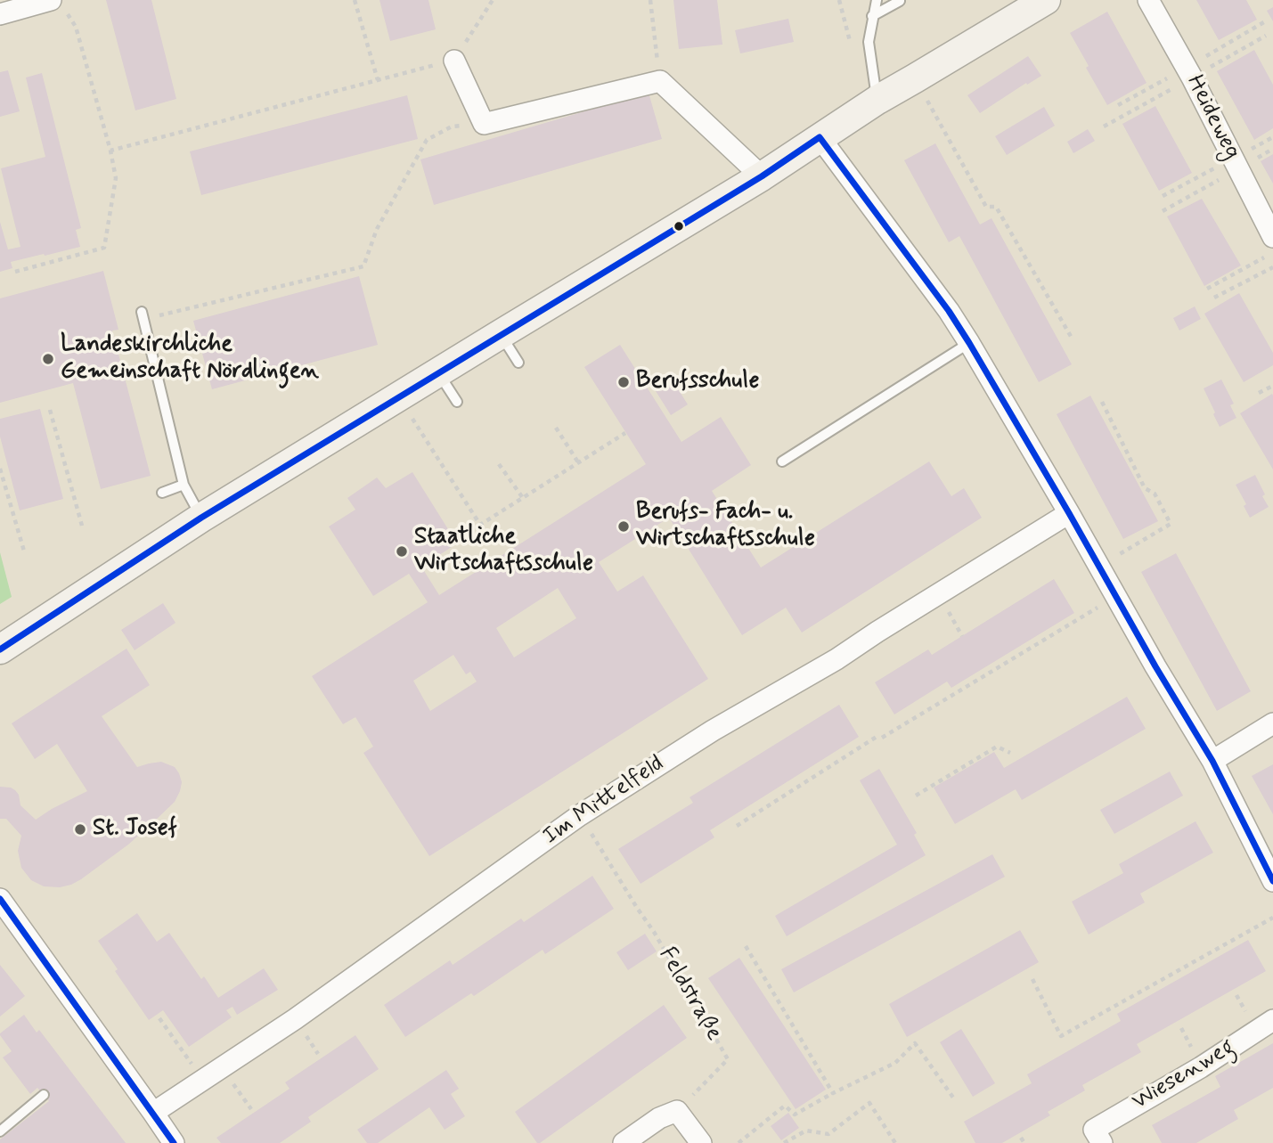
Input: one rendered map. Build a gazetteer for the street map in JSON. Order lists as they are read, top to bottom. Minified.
{"streets":{"street":["Heideweg","Im Mittelfeld","Wiesenweg"],"path":["Feldstraße"]},"crossings":[["Im Mittelfeld","Feldstraße"]],"places":["Landeskirchliche Gemeinschaft Nördlingen","Berufsschule","Berufs- Fach- u. Wirtschaftsschule","Staatliche Wirtschaftsschule","St. Josef"]}
